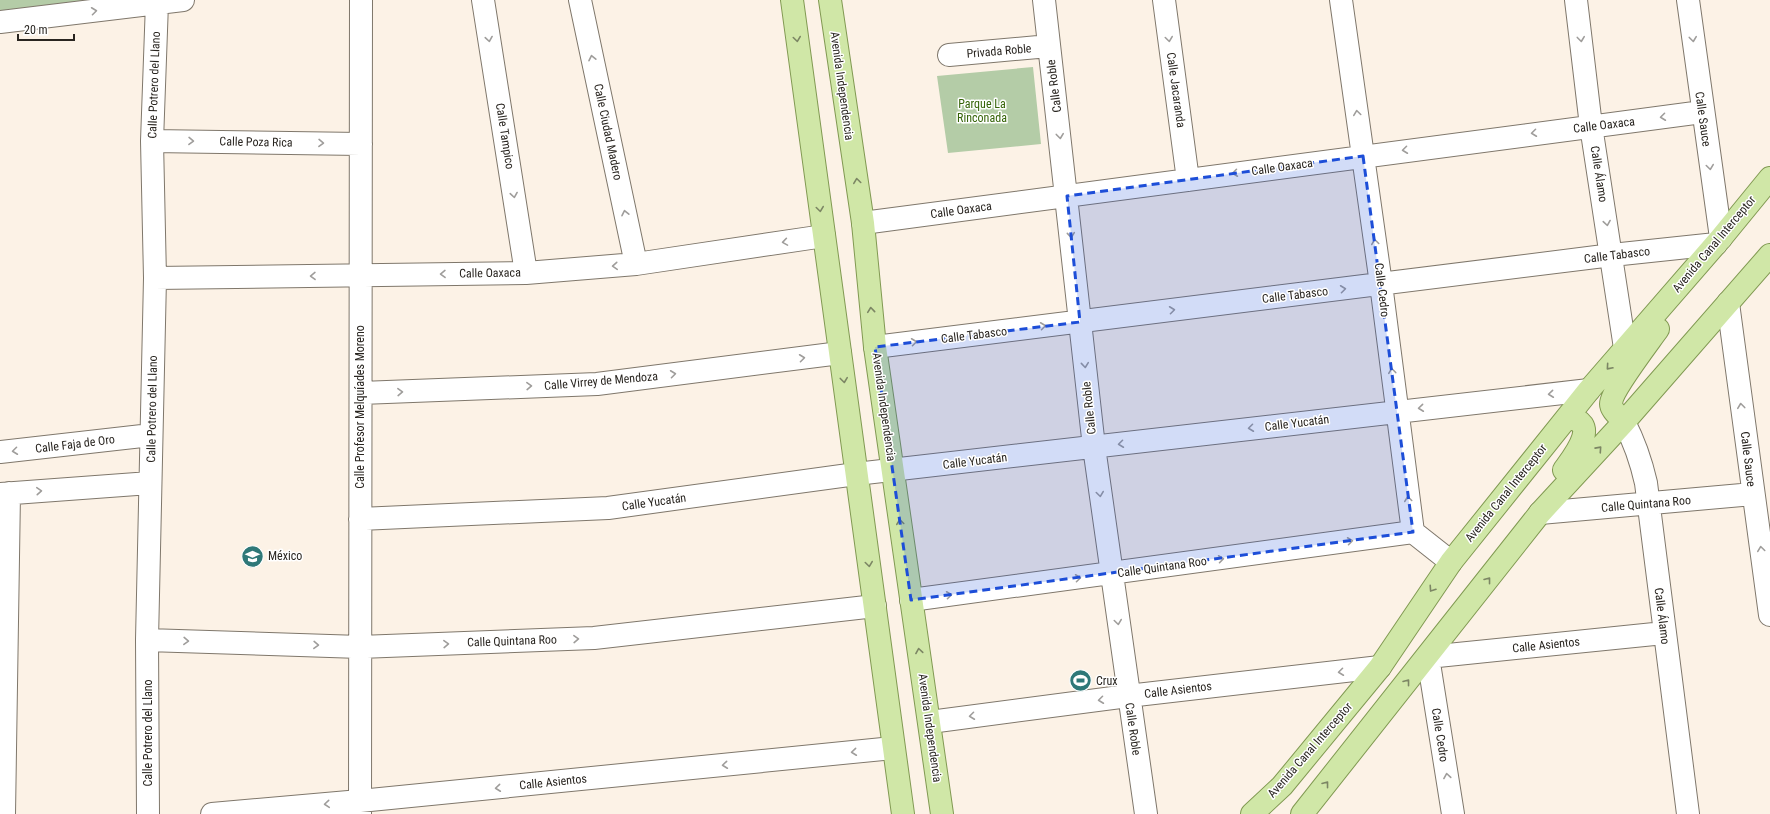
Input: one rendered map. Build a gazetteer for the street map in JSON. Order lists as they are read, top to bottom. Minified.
{"streets":{"main road":["Avenida Independencia","Avenida Canal Interceptor"],"street":["Privada Roble","Calle Potrero del Llano","Calle Roble","Calle Jacaranda","Calle Sauce","Calle Oaxaca","Calle Ciudad Madero","Calle Tampico","Calle Poza Rica","Calle Álamo","Calle Tabasco","Calle Cedro","Calle Virrey de Mendoza","Calle Profesor Melquíades Moreno","Calle Yucatán","Calle Faja de Oro","Calle Quintana Roo","Calle Asientos"]},"crossings":[["Privada Roble","Calle Roble"],["Calle Potrero del Llano","Calle Oaxaca"],["Calle Potrero del Llano","Calle Poza Rica"],["Calle Potrero del Llano","Calle Faja de Oro"],["Calle Potrero del Llano","Calle Quintana Roo"],["Avenida Independencia","Calle Oaxaca"],["Avenida Independencia","Calle Tabasco"],["Avenida Independencia","Calle Yucatán"],["Avenida Independencia","Calle Quintana Roo"],["Avenida Independencia","Calle Asientos"],["Calle Roble","Calle Oaxaca"],["Calle Roble","Calle Tabasco"],["Calle Roble","Calle Yucatán"],["Calle Roble","Calle Quintana Roo"],["Calle Roble","Calle Asientos"],["Calle Jacaranda","Calle Oaxaca"],["Calle Sauce","Calle Oaxaca"],["Calle Sauce","Avenida Canal Interceptor"],["Calle Sauce","Calle Tabasco"],["Calle Sauce","Calle Quintana Roo"],["Calle Oaxaca","Calle Ciudad Madero"],["Calle Oaxaca","Calle Tampico"],["Calle Oaxaca","Calle Álamo"],["Calle Oaxaca","Calle Cedro"],["Calle Oaxaca","Calle Profesor Melquíades Moreno"],["Calle Poza Rica","Calle Profesor Melquíades Moreno"],["Calle Álamo","Avenida Canal Interceptor"],["Calle Álamo","Calle Tabasco"],["Calle Álamo","Calle Quintana Roo"],["Calle Álamo","Calle Asientos"],["Avenida Canal Interceptor","Calle Tabasco"],["Avenida Canal Interceptor","Calle Yucatán"],["Avenida Canal Interceptor","Calle Asientos"],["Calle Tabasco","Calle Cedro"],["Calle Cedro","Calle Yucatán"],["Calle Cedro","Calle Quintana Roo"],["Calle Cedro","Calle Asientos"],["Calle Virrey de Mendoza","Calle Profesor Melquíades Moreno"],["Calle Profesor Melquíades Moreno","Calle Yucatán"],["Calle Profesor Melquíades Moreno","Calle Quintana Roo"],["Calle Profesor Melquíades Moreno","Calle Asientos"]],"one_way":["Calle Roble","Calle Jacaranda","Calle Oaxaca","Calle Ciudad Madero","Calle Tampico","Calle Poza Rica","Calle Tabasco","Calle Cedro","Calle Virrey de Mendoza","Calle Yucatán","Calle Quintana Roo","Calle Asientos"],"parks":["Parque La Rinconada"],"places":{"school or university":["México"],"sports":["Crux"]},"scale_bar":"20 m"}
